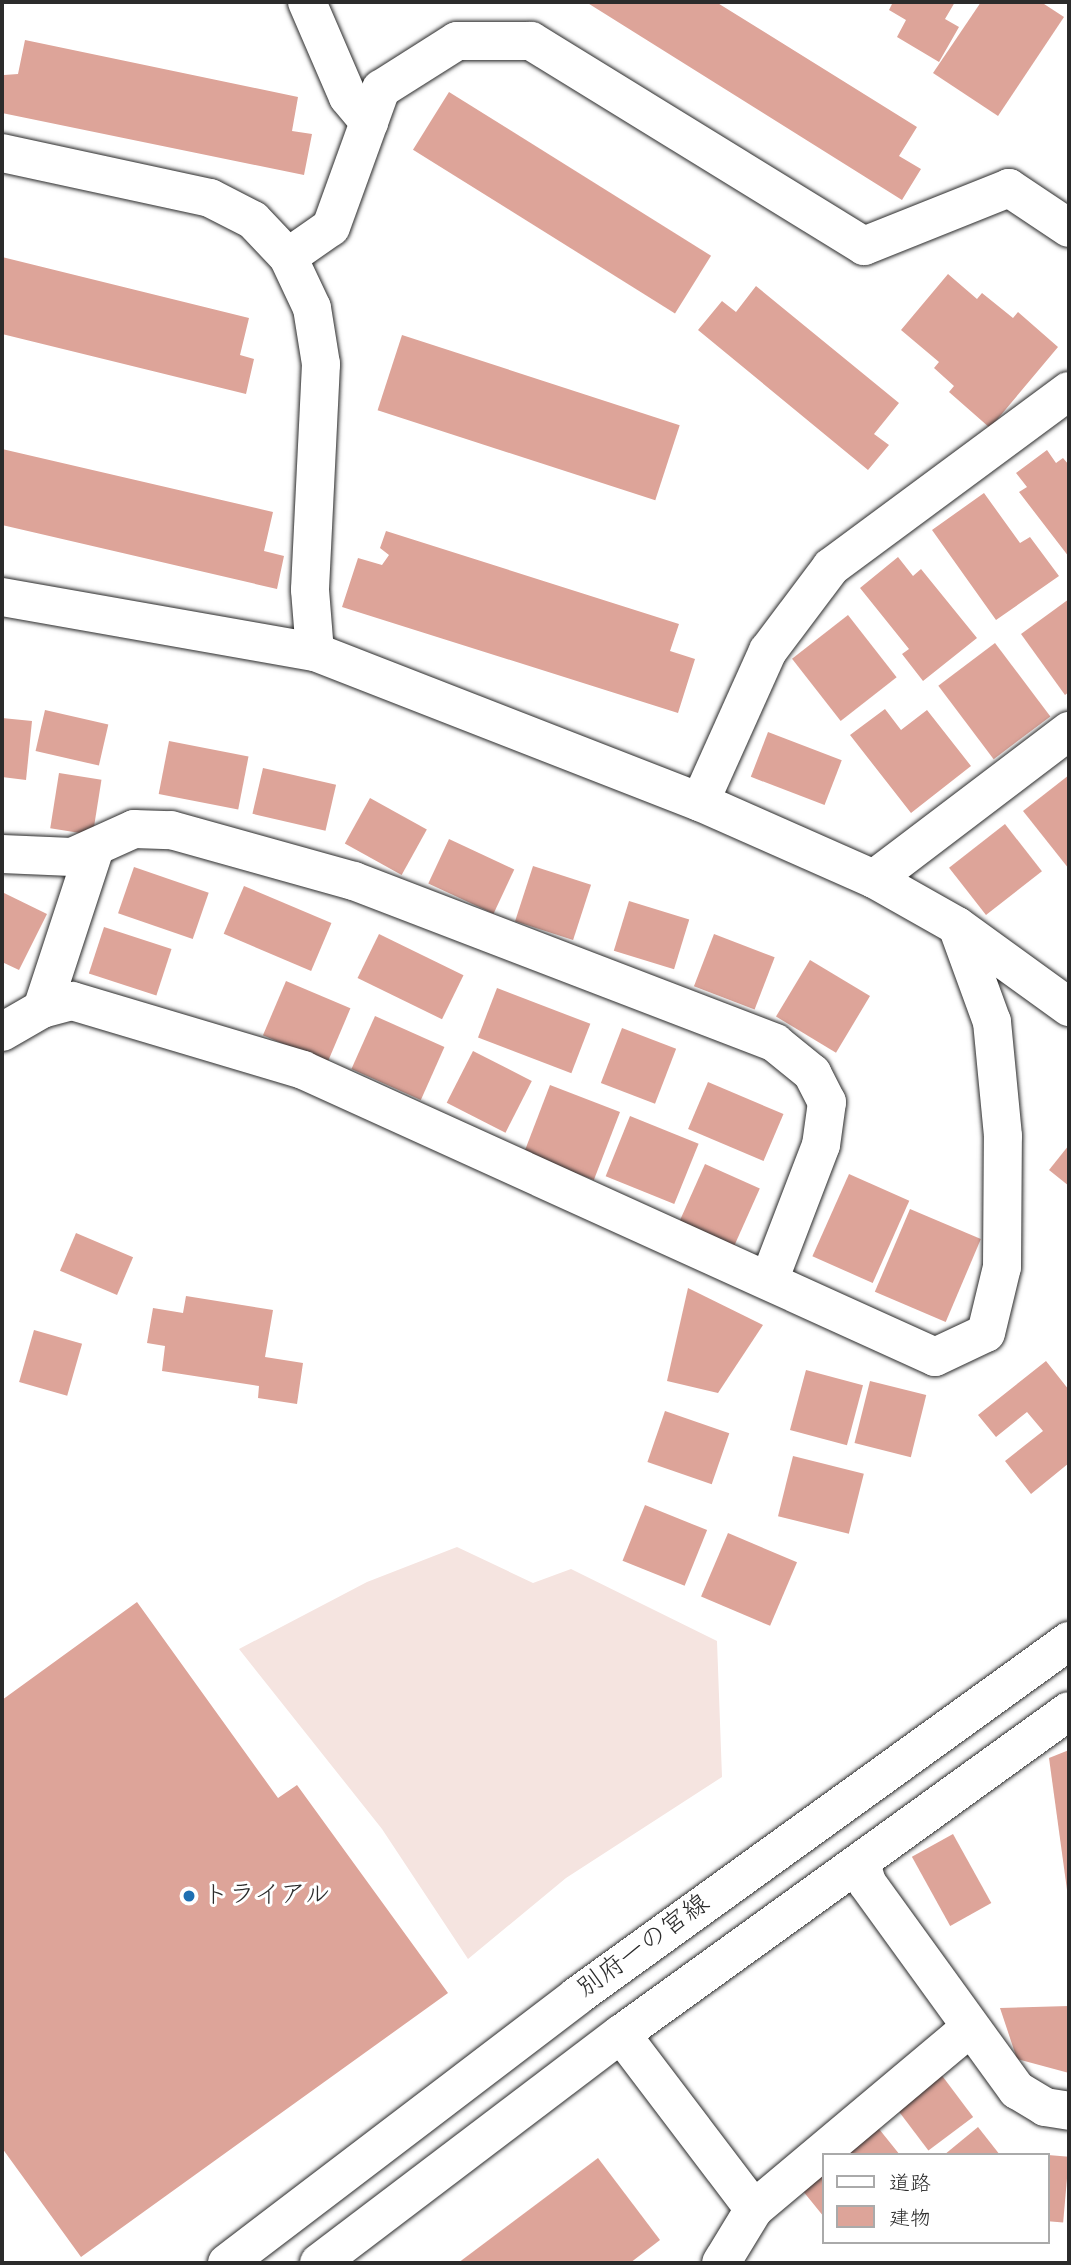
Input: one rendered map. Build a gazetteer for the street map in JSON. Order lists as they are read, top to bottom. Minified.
{"streets":{"street":["別府一の宮線"]},"places":["トライアル"],"legend":["道路","建物"]}
